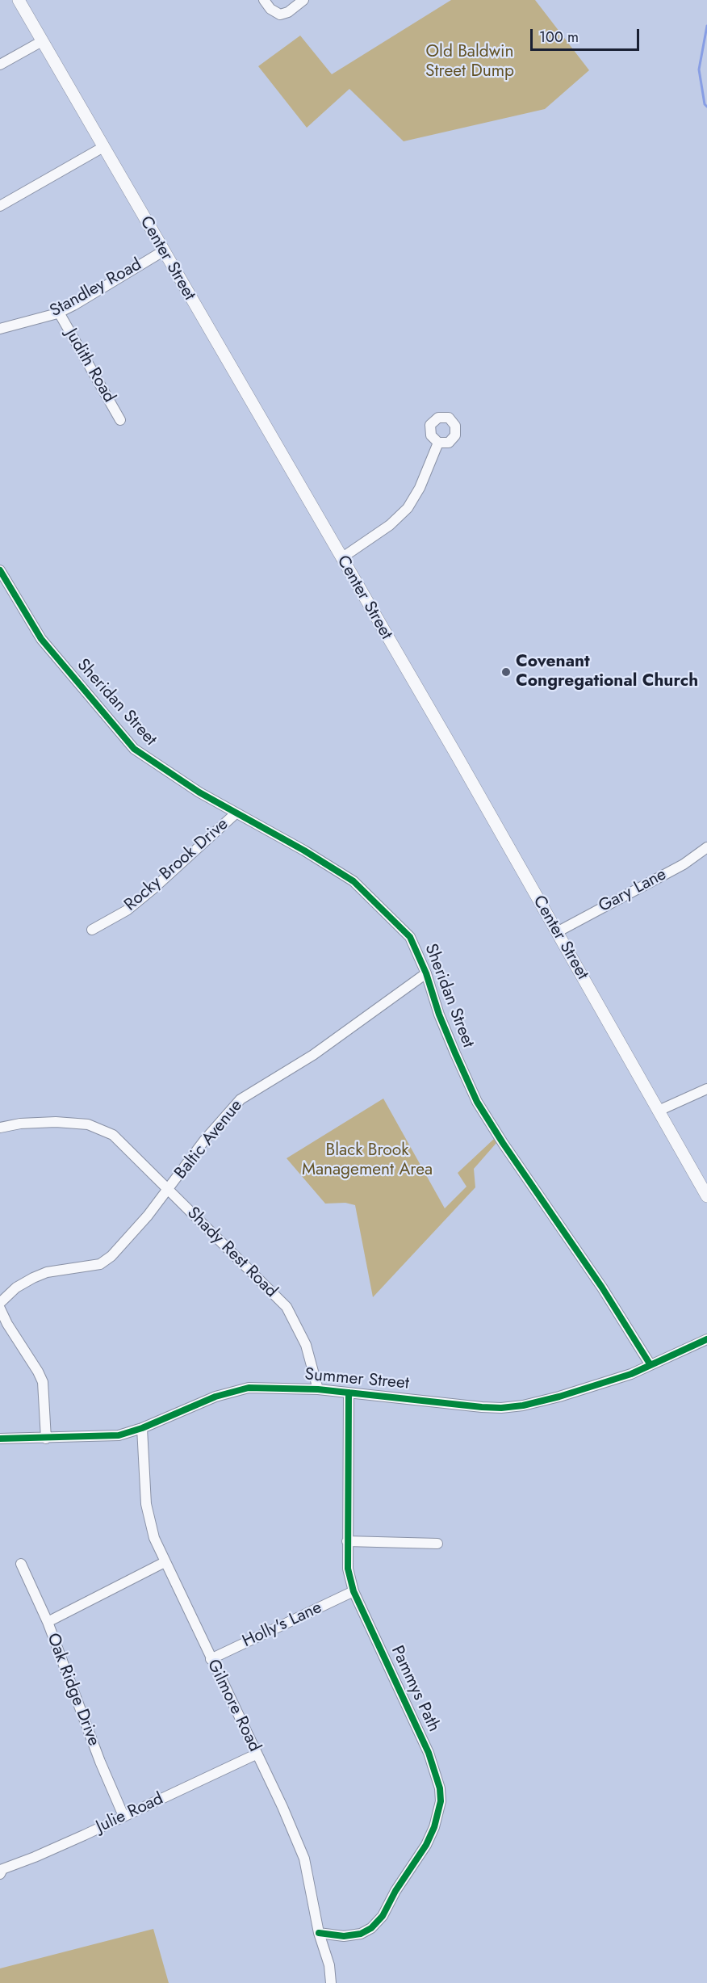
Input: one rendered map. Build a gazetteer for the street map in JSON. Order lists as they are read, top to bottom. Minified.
{"streets":{"main road":["Center Street"],"street":["Standley Road","Judith Road","Sheridan Street","Rocky Brook Drive","Gary Lane","Baltic Avenue","Shady Rest Road","Summer Street","Holly's Lane","Pammys Path","Oak Ridge Drive","Gilmore Road","Julie Road"]},"crossings":[["Center Street","Standley Road"],["Center Street","Gary Lane"],["Standley Road","Judith Road"],["Sheridan Street","Rocky Brook Drive"],["Sheridan Street","Baltic Avenue"],["Sheridan Street","Summer Street"],["Baltic Avenue","Shady Rest Road"],["Shady Rest Road","Summer Street"],["Summer Street","Pammys Path"],["Summer Street","Gilmore Road"],["Holly's Lane","Pammys Path"],["Holly's Lane","Gilmore Road"],["Pammys Path","Gilmore Road"],["Oak Ridge Drive","Julie Road"],["Gilmore Road","Julie Road"]],"parks":["Old Baldwin Street Dump","Black Brook Management Area"],"places":["Covenant Congregational Church"],"scale_bar":"100 m"}
